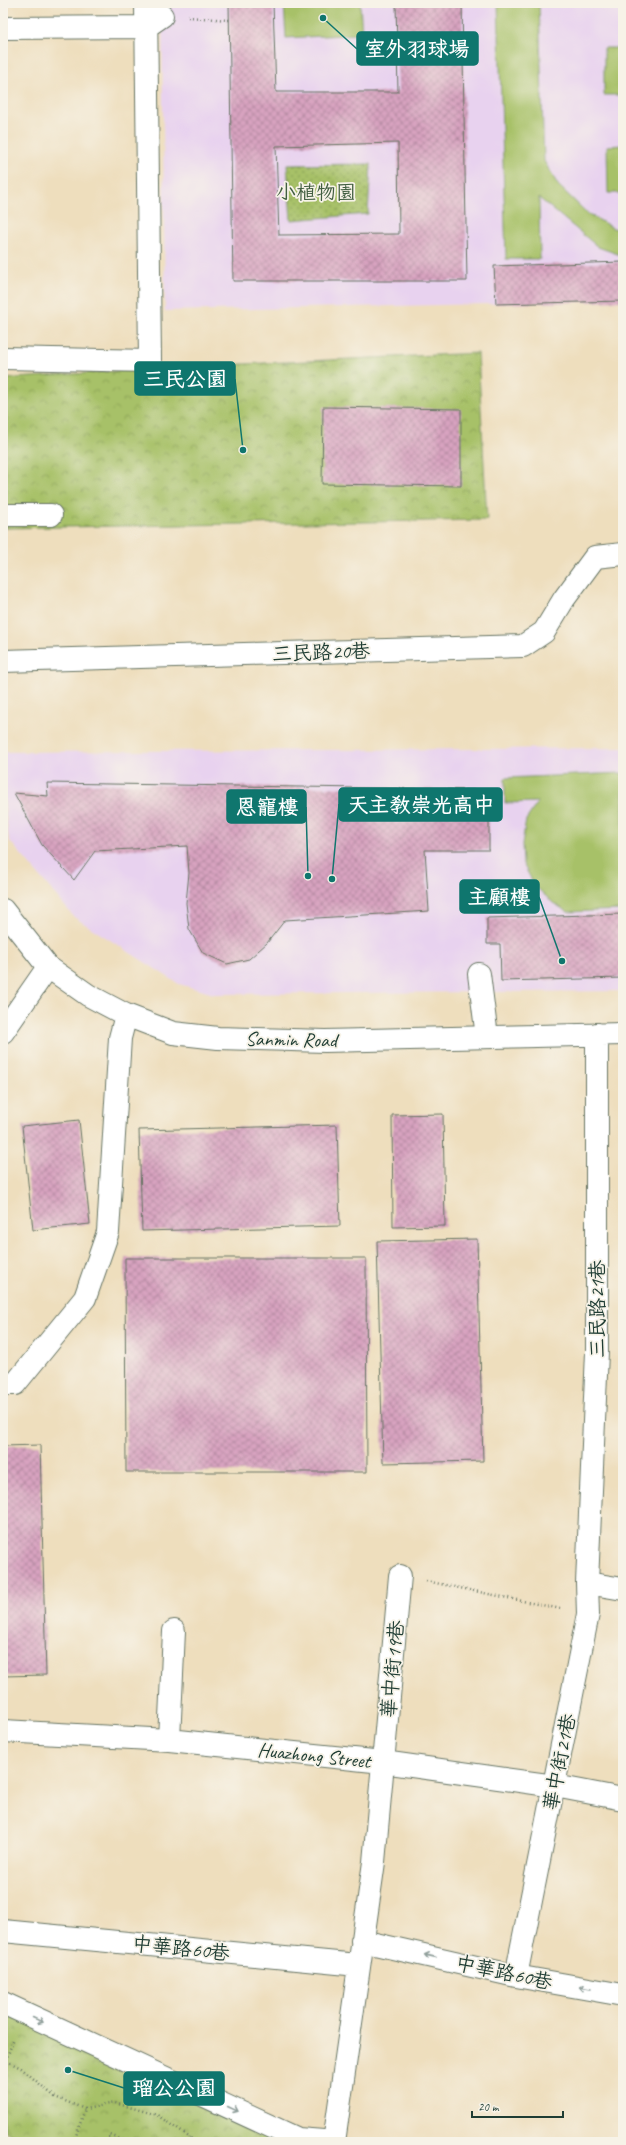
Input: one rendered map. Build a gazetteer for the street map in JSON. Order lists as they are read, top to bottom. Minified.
{"streets":{"street":["三民路20巷","Sanmin Road","三民路21巷","華中街19巷","Huazhong Street","華中街21巷","中華路60巷"]},"crossings":[["Sanmin Road","三民路21巷"],["三民路21巷","華中街21巷"],["華中街19巷","Huazhong Street"],["華中街19巷","中華路60巷"],["Huazhong Street","華中街21巷"],["華中街21巷","中華路60巷"]],"one_way":["中華路60巷"],"parks":["小植物園"],"places":["室外羽球場","三民公園","恩寵樓","天主教崇光高中","主顧樓","瑠公公園"],"scale_bar":"20 m"}
